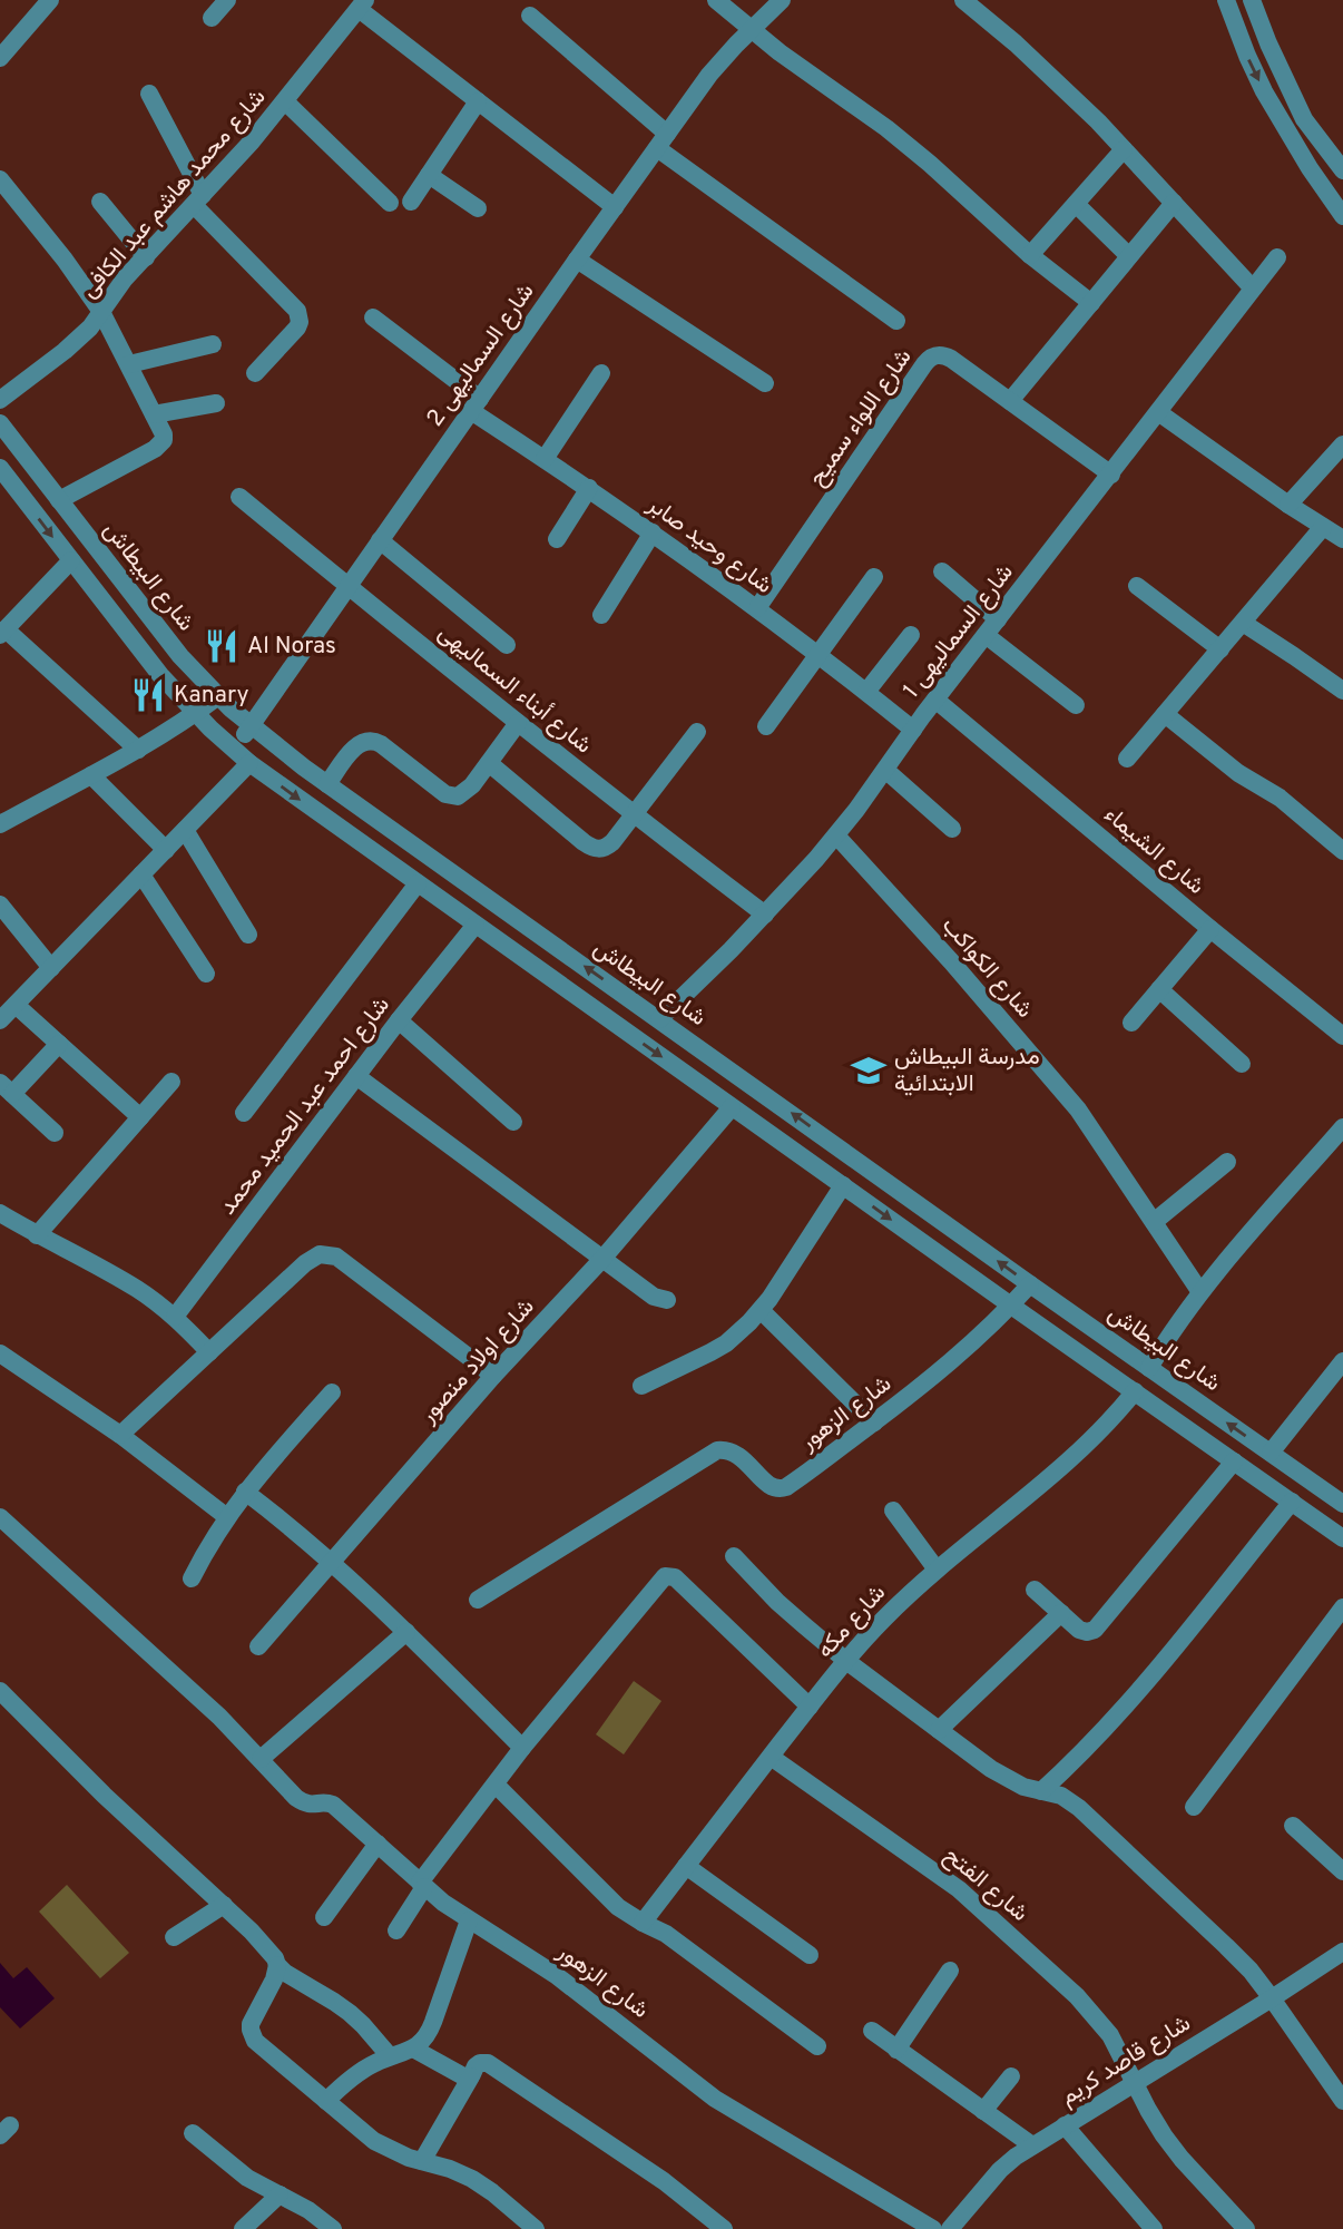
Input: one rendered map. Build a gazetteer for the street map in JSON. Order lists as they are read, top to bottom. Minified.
{"streets":{"street":["شارع محمد هاشم عبد الكافى","شارع السماليهى 2","شارع اللواء سميح","شارع وحيد صابر","شارع البيطاش","شارع السماليهى 1","شارع أبناء السماليهى","شارع الشيماء","شارع الكواكب","شارع احمد عبد الحميد محمد","شارع اولاد منصور","شارع الزهور","شارع مكه","شارع الفتح","شارع قاصد كريم"]},"crossings":[["شارع السماليهى 2","شارع وحيد صابر"],["شارع السماليهى 2","شارع البيطاش"],["شارع السماليهى 2","شارع أبناء السماليهى"],["شارع اللواء سميح","شارع وحيد صابر"],["شارع اللواء سميح","شارع السماليهى 1"],["شارع وحيد صابر","شارع السماليهى 1"],["شارع البيطاش","شارع السماليهى 1"],["شارع البيطاش","شارع الزهور"],["شارع السماليهى 1","شارع أبناء السماليهى"],["شارع السماليهى 1","شارع الشيماء"],["شارع السماليهى 1","شارع الكواكب"],["شارع مكه","شارع الفتح"],["شارع الفتح","شارع قاصد كريم"]],"places":{"restaurant":["Al Noras","Kanary"],"school or university":["مدرسة البيطاش الابتدائية"]}}
